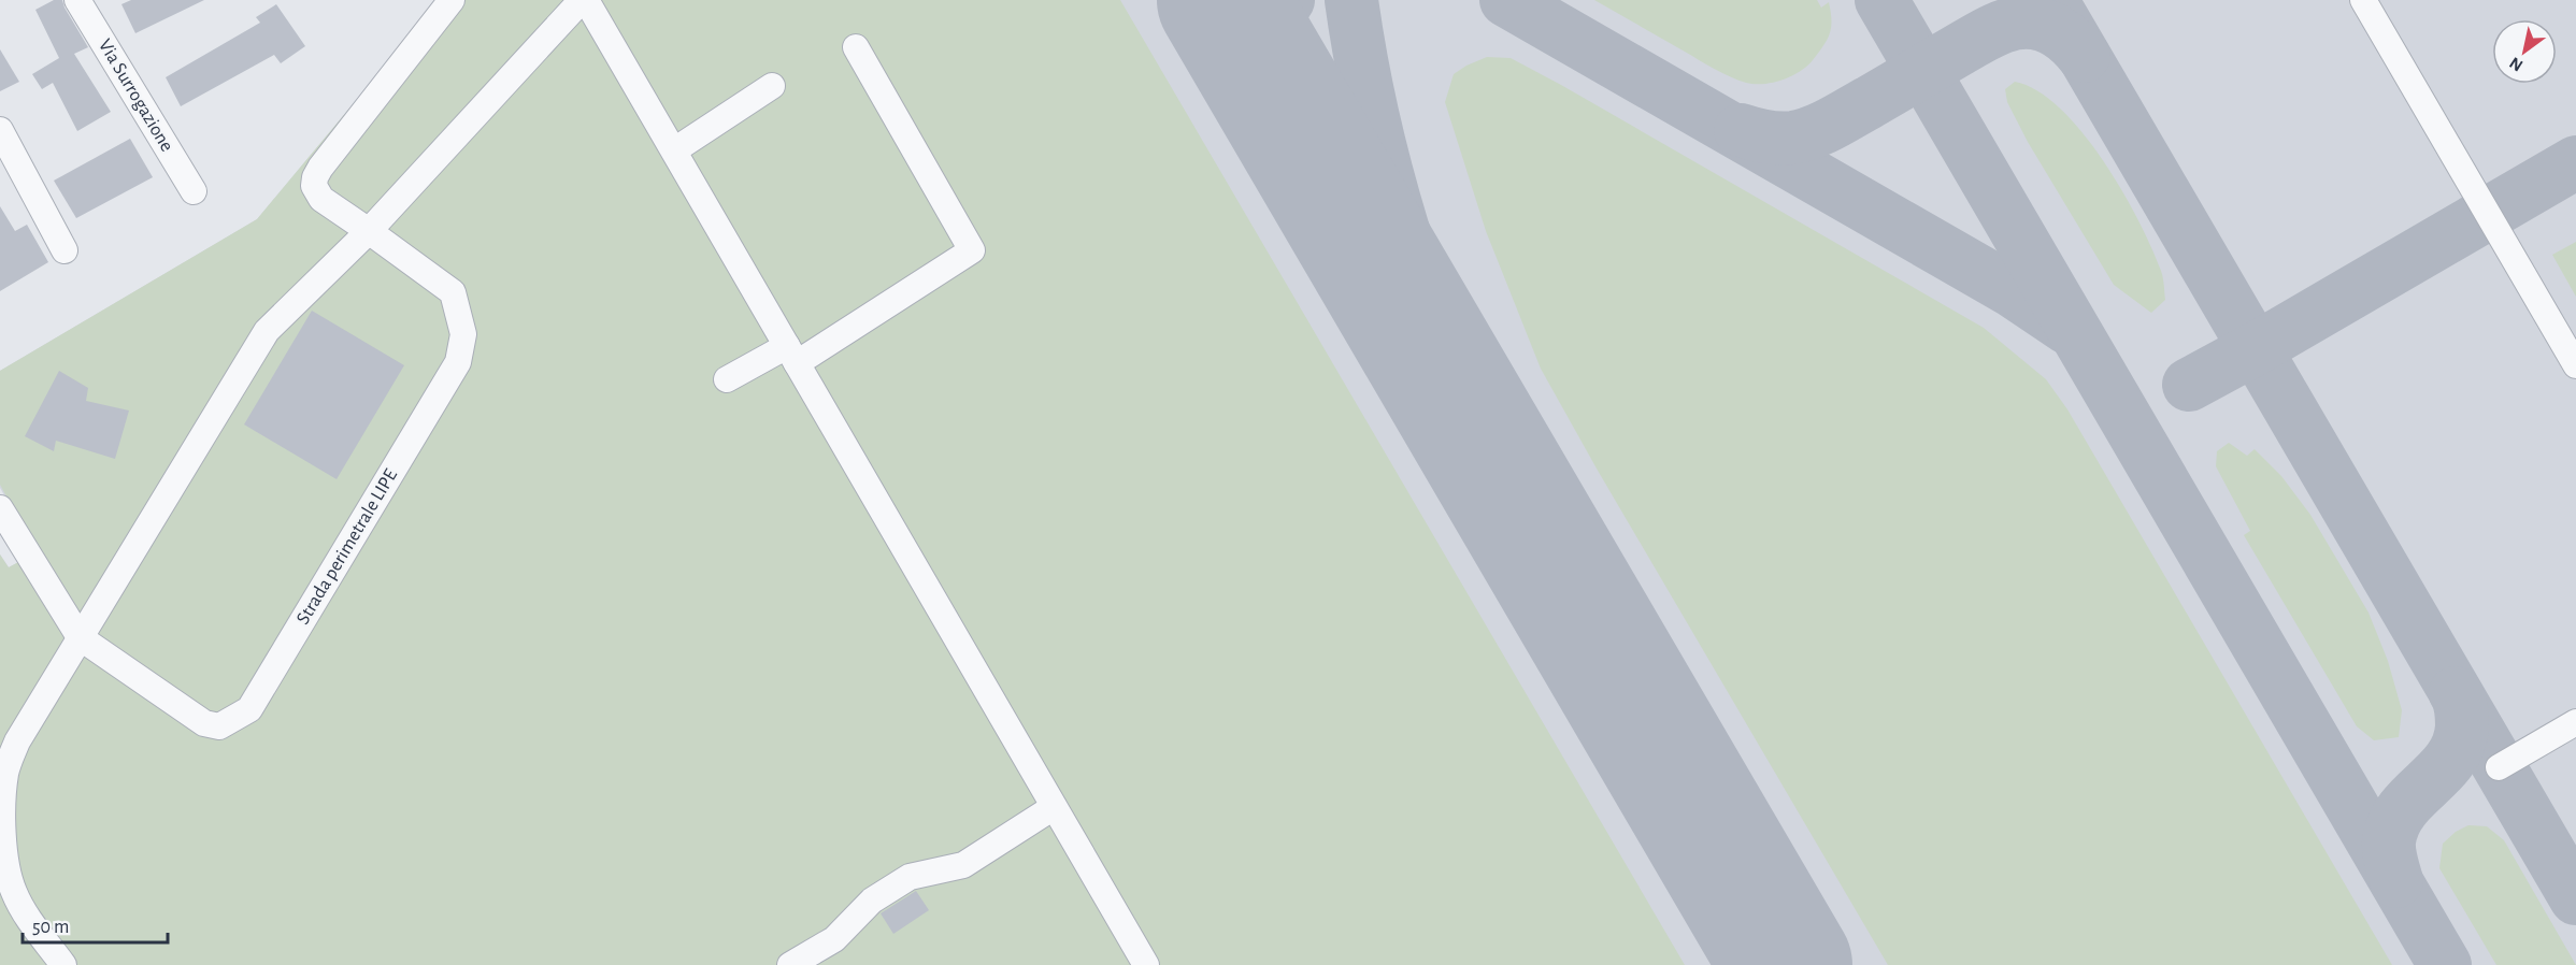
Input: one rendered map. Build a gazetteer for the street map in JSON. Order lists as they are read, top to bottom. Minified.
{"streets":{"street":["Via Surrogazione","Strada perimetrale LIPE"]},"scale_bar":"50 m","north":"bottom left"}
